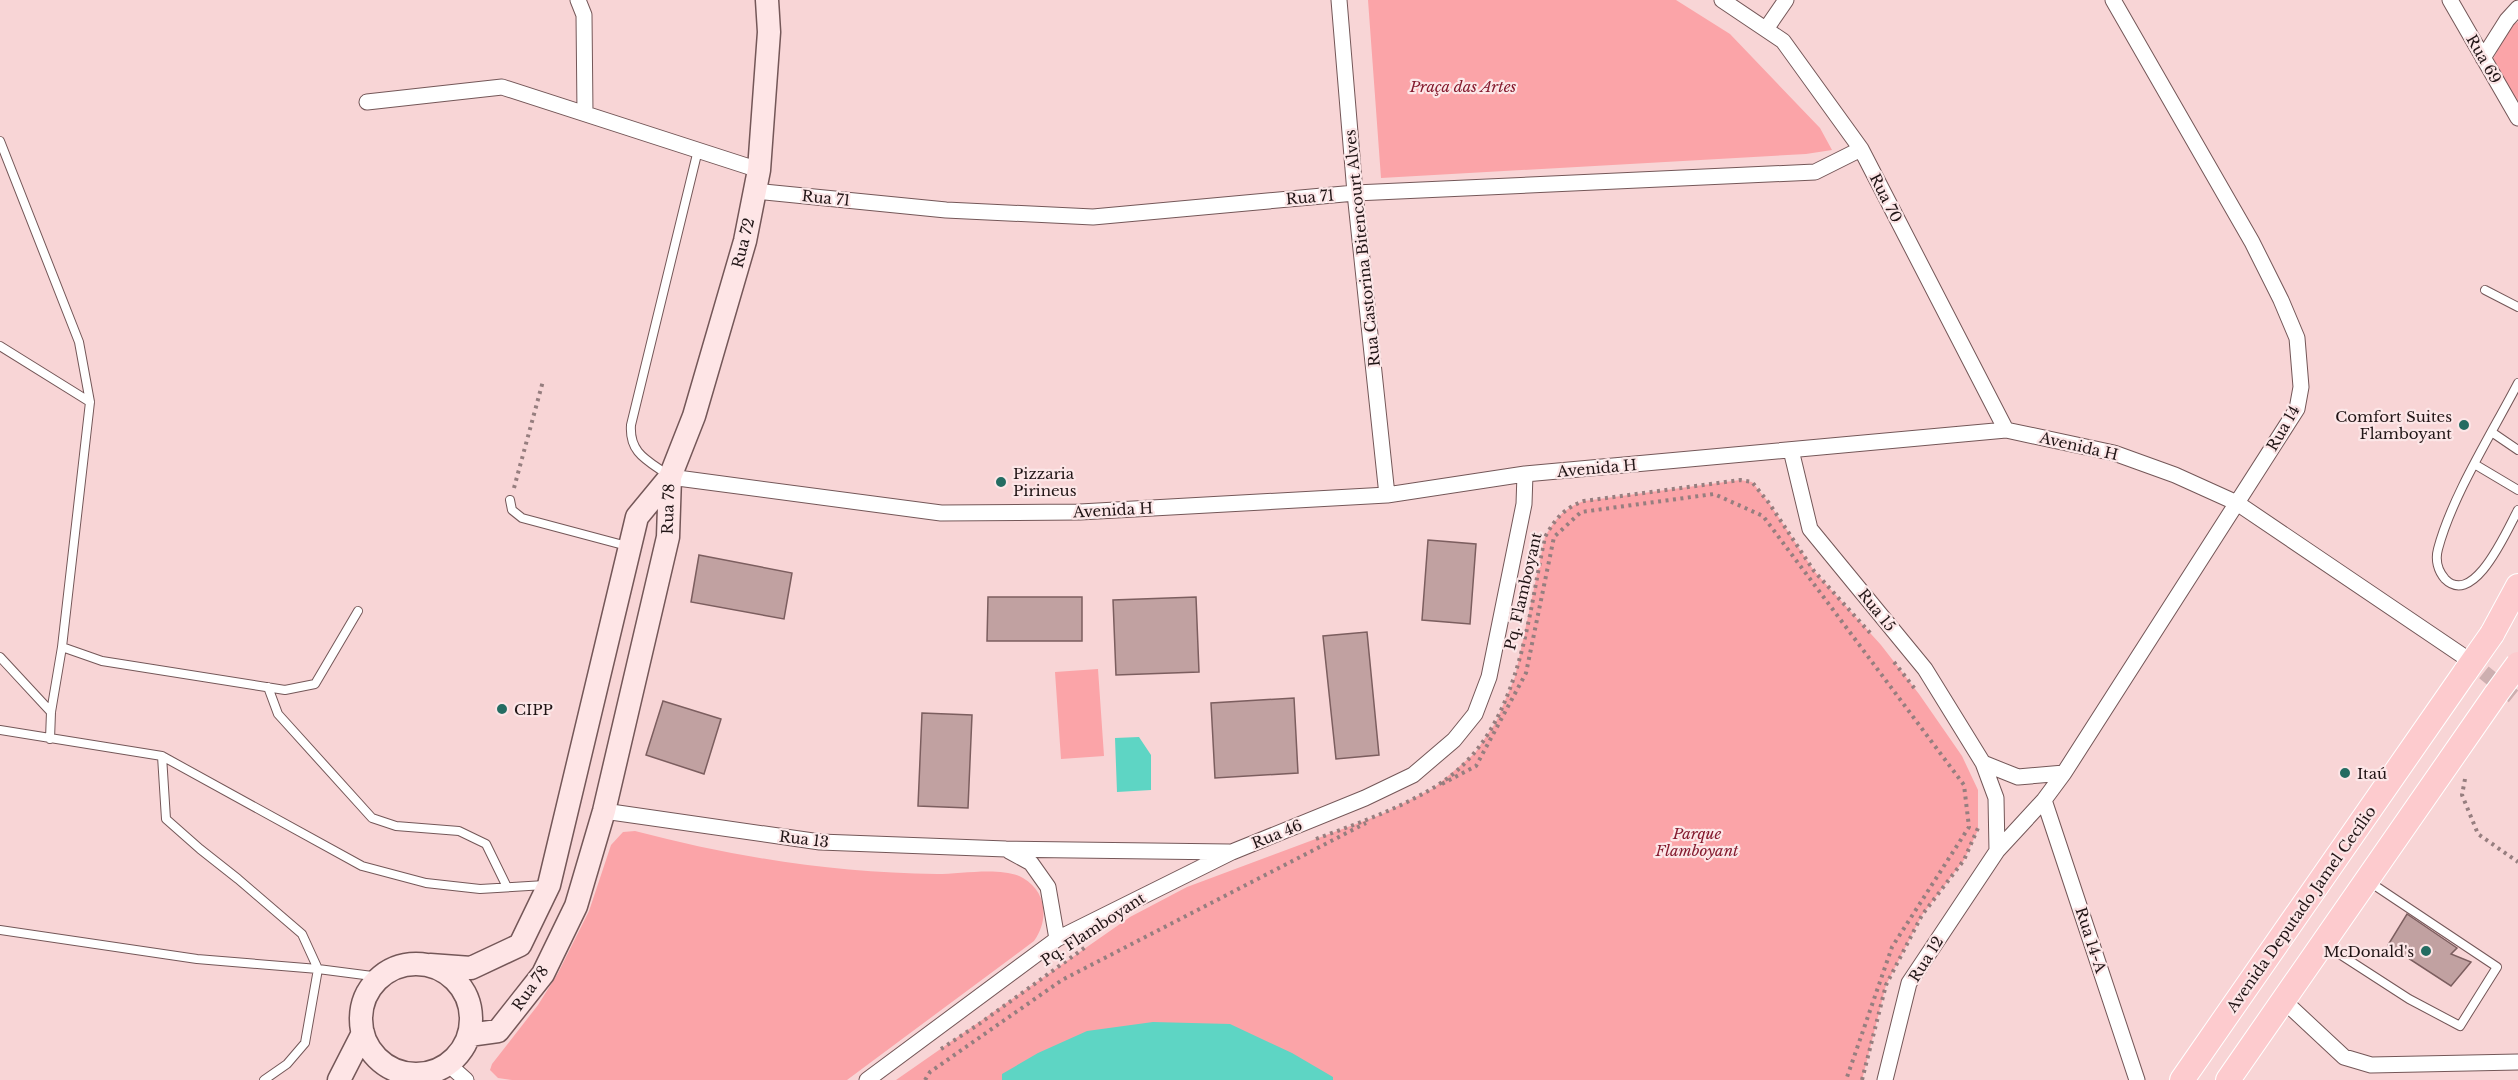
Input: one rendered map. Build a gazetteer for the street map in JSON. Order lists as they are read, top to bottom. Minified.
{"streets":{"main road":["Rua 72","Rua 78","Avenida Deputado Jamel Cecílio"],"street":["Rua 69","Rua 71","Rua 70","Rua Castorina Bitencourt Alves","Rua 14","Avenida H","Rua 15","Rua 46","Rua 13","Rua 14-A","Rua 12"],"path":["Pq. Flamboyant"]},"crossings":[["Rua 71","Rua 70"],["Rua 71","Rua 72"],["Rua 71","Rua Castorina Bitencourt Alves"],["Rua 70","Avenida H"],["Rua 72","Avenida H"],["Rua 72","Rua 78"],["Rua Castorina Bitencourt Alves","Avenida H"],["Rua 14","Avenida H"],["Rua 14","Rua 14-A"],["Avenida H","Rua 78"],["Avenida H","Rua 15"],["Avenida H","Rua 46"],["Avenida H","Avenida Deputado Jamel Cecílio"],["Rua 78","Rua 13"],["Rua 15","Rua 12"],["Rua 46","Rua 13"]],"parks":["Praça das Artes","Parque Flamboyant"],"places":["Comfort Suites Flamboyant","Pizzaria Pirineus","CIPP","Itaú","McDonald's"]}
